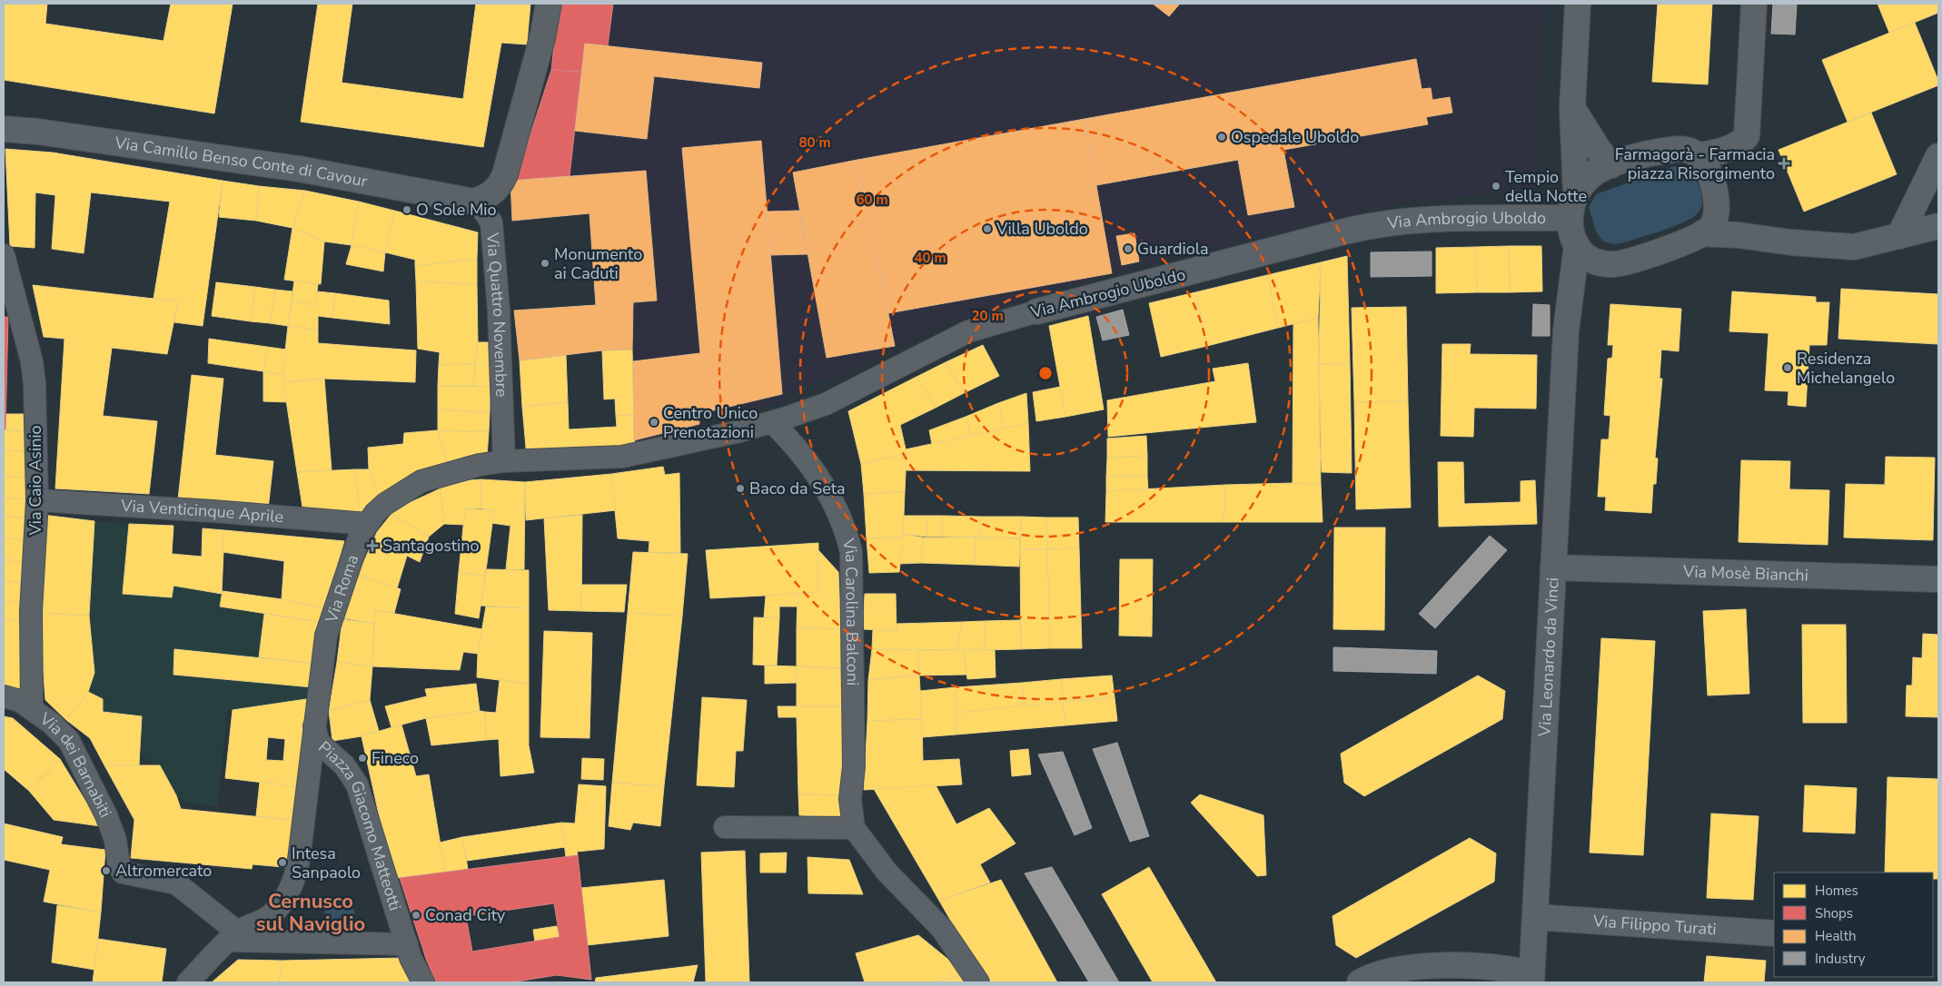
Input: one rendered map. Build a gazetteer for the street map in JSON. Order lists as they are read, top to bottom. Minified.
{"streets":{"street":["Via Camillo Benso Conte di Cavour","Via Ambrogio Uboldo","Via Quattro Novembre","Via Caio Asinio","Via Venticinque Aprile","Via Mosè Bianchi","Via Roma","Via Carolina Balconi","Via Leonardo da Vinci","Via dei Barnabiti","Piazza Giacomo Matteotti","Via Filippo Turati"]},"crossings":[["Via Camillo Benso Conte di Cavour","Via Quattro Novembre"],["Via Ambrogio Uboldo","Via Quattro Novembre"],["Via Ambrogio Uboldo","Via Roma"],["Via Ambrogio Uboldo","Via Carolina Balconi"],["Via Ambrogio Uboldo","Via Leonardo da Vinci"],["Via Quattro Novembre","Via Roma"],["Via Caio Asinio","Via Venticinque Aprile"],["Via Caio Asinio","Via dei Barnabiti"],["Via Venticinque Aprile","Via Roma"],["Via Mosè Bianchi","Via Leonardo da Vinci"],["Via Roma","Piazza Giacomo Matteotti"],["Via Leonardo da Vinci","Via Filippo Turati"],["Via dei Barnabiti","Piazza Giacomo Matteotti"]],"districts":["Cernusco sul Naviglio"],"places":{"other":["Ospedale Uboldo","Tempio della Notte","O Sole Mio","Villa Uboldo","Guardiola","Monumento ai Caduti","Residenza Michelangelo","Centro Unico Prenotazioni","Baco da Seta","Fineco","Intesa Sanpaolo","Altromercato","Conad City"],"health":["Farmagorà - Farmacia piazza Risorgimento","Santagostino"]},"legend":["Homes","Shops","Health","Industry"],"rings":["80 m","60 m","40 m","20 m"]}
